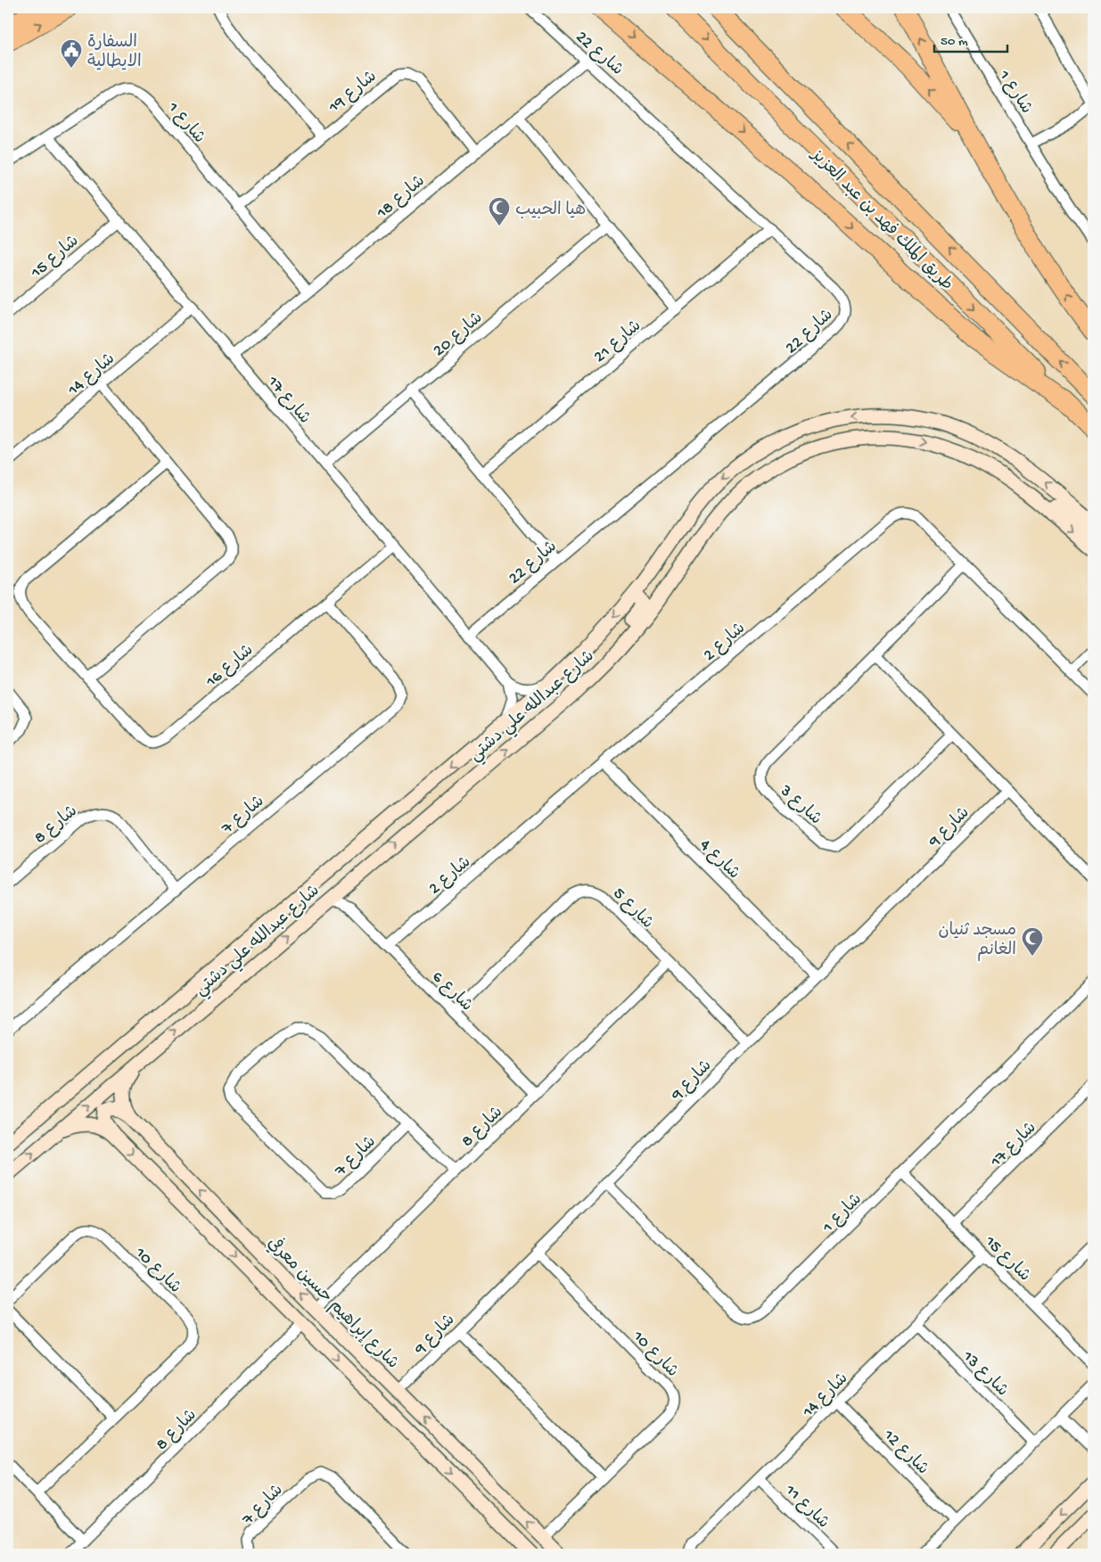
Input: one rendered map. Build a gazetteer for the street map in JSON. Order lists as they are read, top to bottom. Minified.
{"streets":{"highway":["طريق الملك فهد بن عبد العزيز"],"main road":["شارع عبدالله علي دشتي","شارع إبراهيم حسين معرفي"],"street":["شارع 22","شارع 19","شارع 1","شارع 18","شارع 15","شارع 20","شارع 21","شارع 14","شارع 17","شارع 2","شارع 16","شارع 3","شارع 7","شارع 8","شارع 9","شارع 4","شارع 5","شارع 6","شارع 10","شارع 13","شارع 12","شارع 11"]},"crossings":[["شارع 22","شارع 18"],["شارع 22","شارع 21"],["شارع 22","شارع 17"],["شارع 19","شارع 1"],["شارع 19","شارع 18"],["شارع 1","شارع 18"],["شارع 1","شارع 15"],["شارع 1","شارع 17"],["شارع 1","شارع 9"],["شارع 18","شارع 17"],["شارع 15","شارع 14"],["شارع 15","شارع 17"],["شارع 20","شارع 17"],["شارع 14","شارع 17"],["شارع 14","شارع 13"],["شارع 14","شارع 12"],["شارع 14","شارع 11"],["شارع 17","شارع 16"],["شارع 2","شارع 3"],["شارع 2","شارع 4"],["شارع 2","شارع 6"],["شارع 16","شارع 7"],["شارع عبدالله علي دشتي","شارع 6"],["شارع 7","شارع 8"],["شارع 8","شارع 5"],["شارع 8","شارع 6"],["شارع 8","شارع إبراهيم حسين معرفي"],["شارع 9","شارع 4"],["شارع 9","شارع 5"],["شارع 9","شارع 10"],["شارع 9","شارع إبراهيم حسين معرفي"],["شارع 5","شارع 6"],["شارع 10","شارع إبراهيم حسين معرفي"]],"places":{"public building":["السفارة الايطالية"],"mosque":["هيا الحبيب","مسجد ثنيان الغانم"]},"scale_bar":"50 m"}
